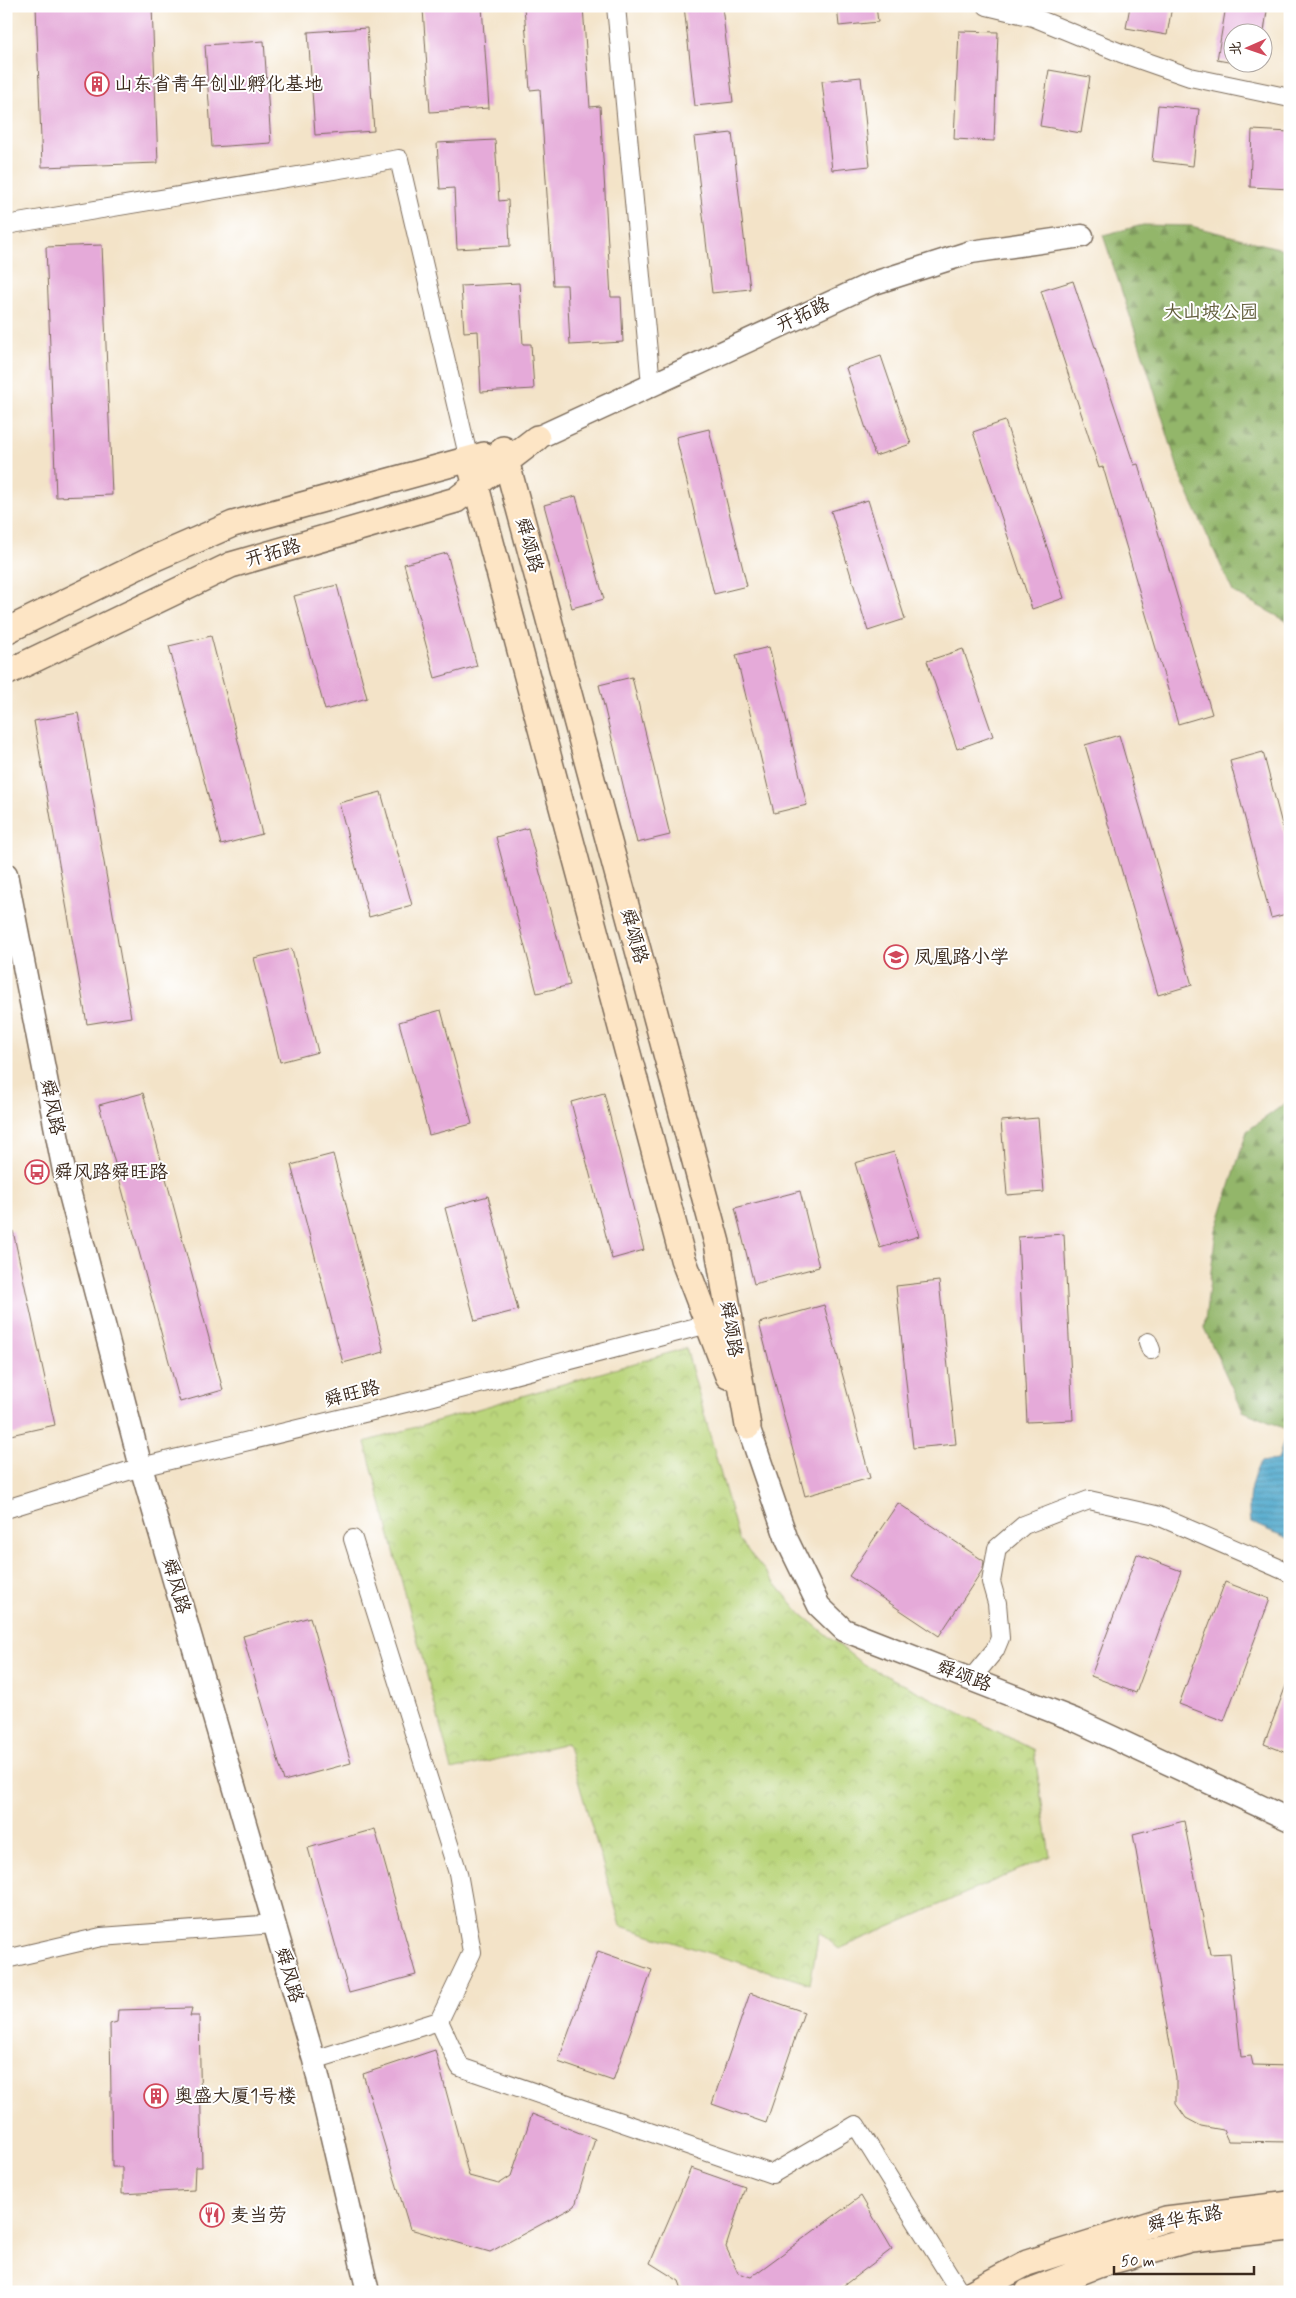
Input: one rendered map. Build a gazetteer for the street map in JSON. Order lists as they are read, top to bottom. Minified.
{"streets":{"main road":["开拓路","舜颂路","舜华东路"],"street":["舜风路","舜旺路"]},"crossings":[["开拓路","舜颂路"],["舜颂路","舜旺路"],["舜风路","舜旺路"]],"parks":["大山坡公园"],"places":{"building":["山东省青年创业孵化基地","奥盛大厦1号楼"],"school or university":["凤凰路小学"],"bus stop":["舜风路舜旺路"],"restaurant":["麦当劳"]},"scale_bar":"50 m","north":"left"}
